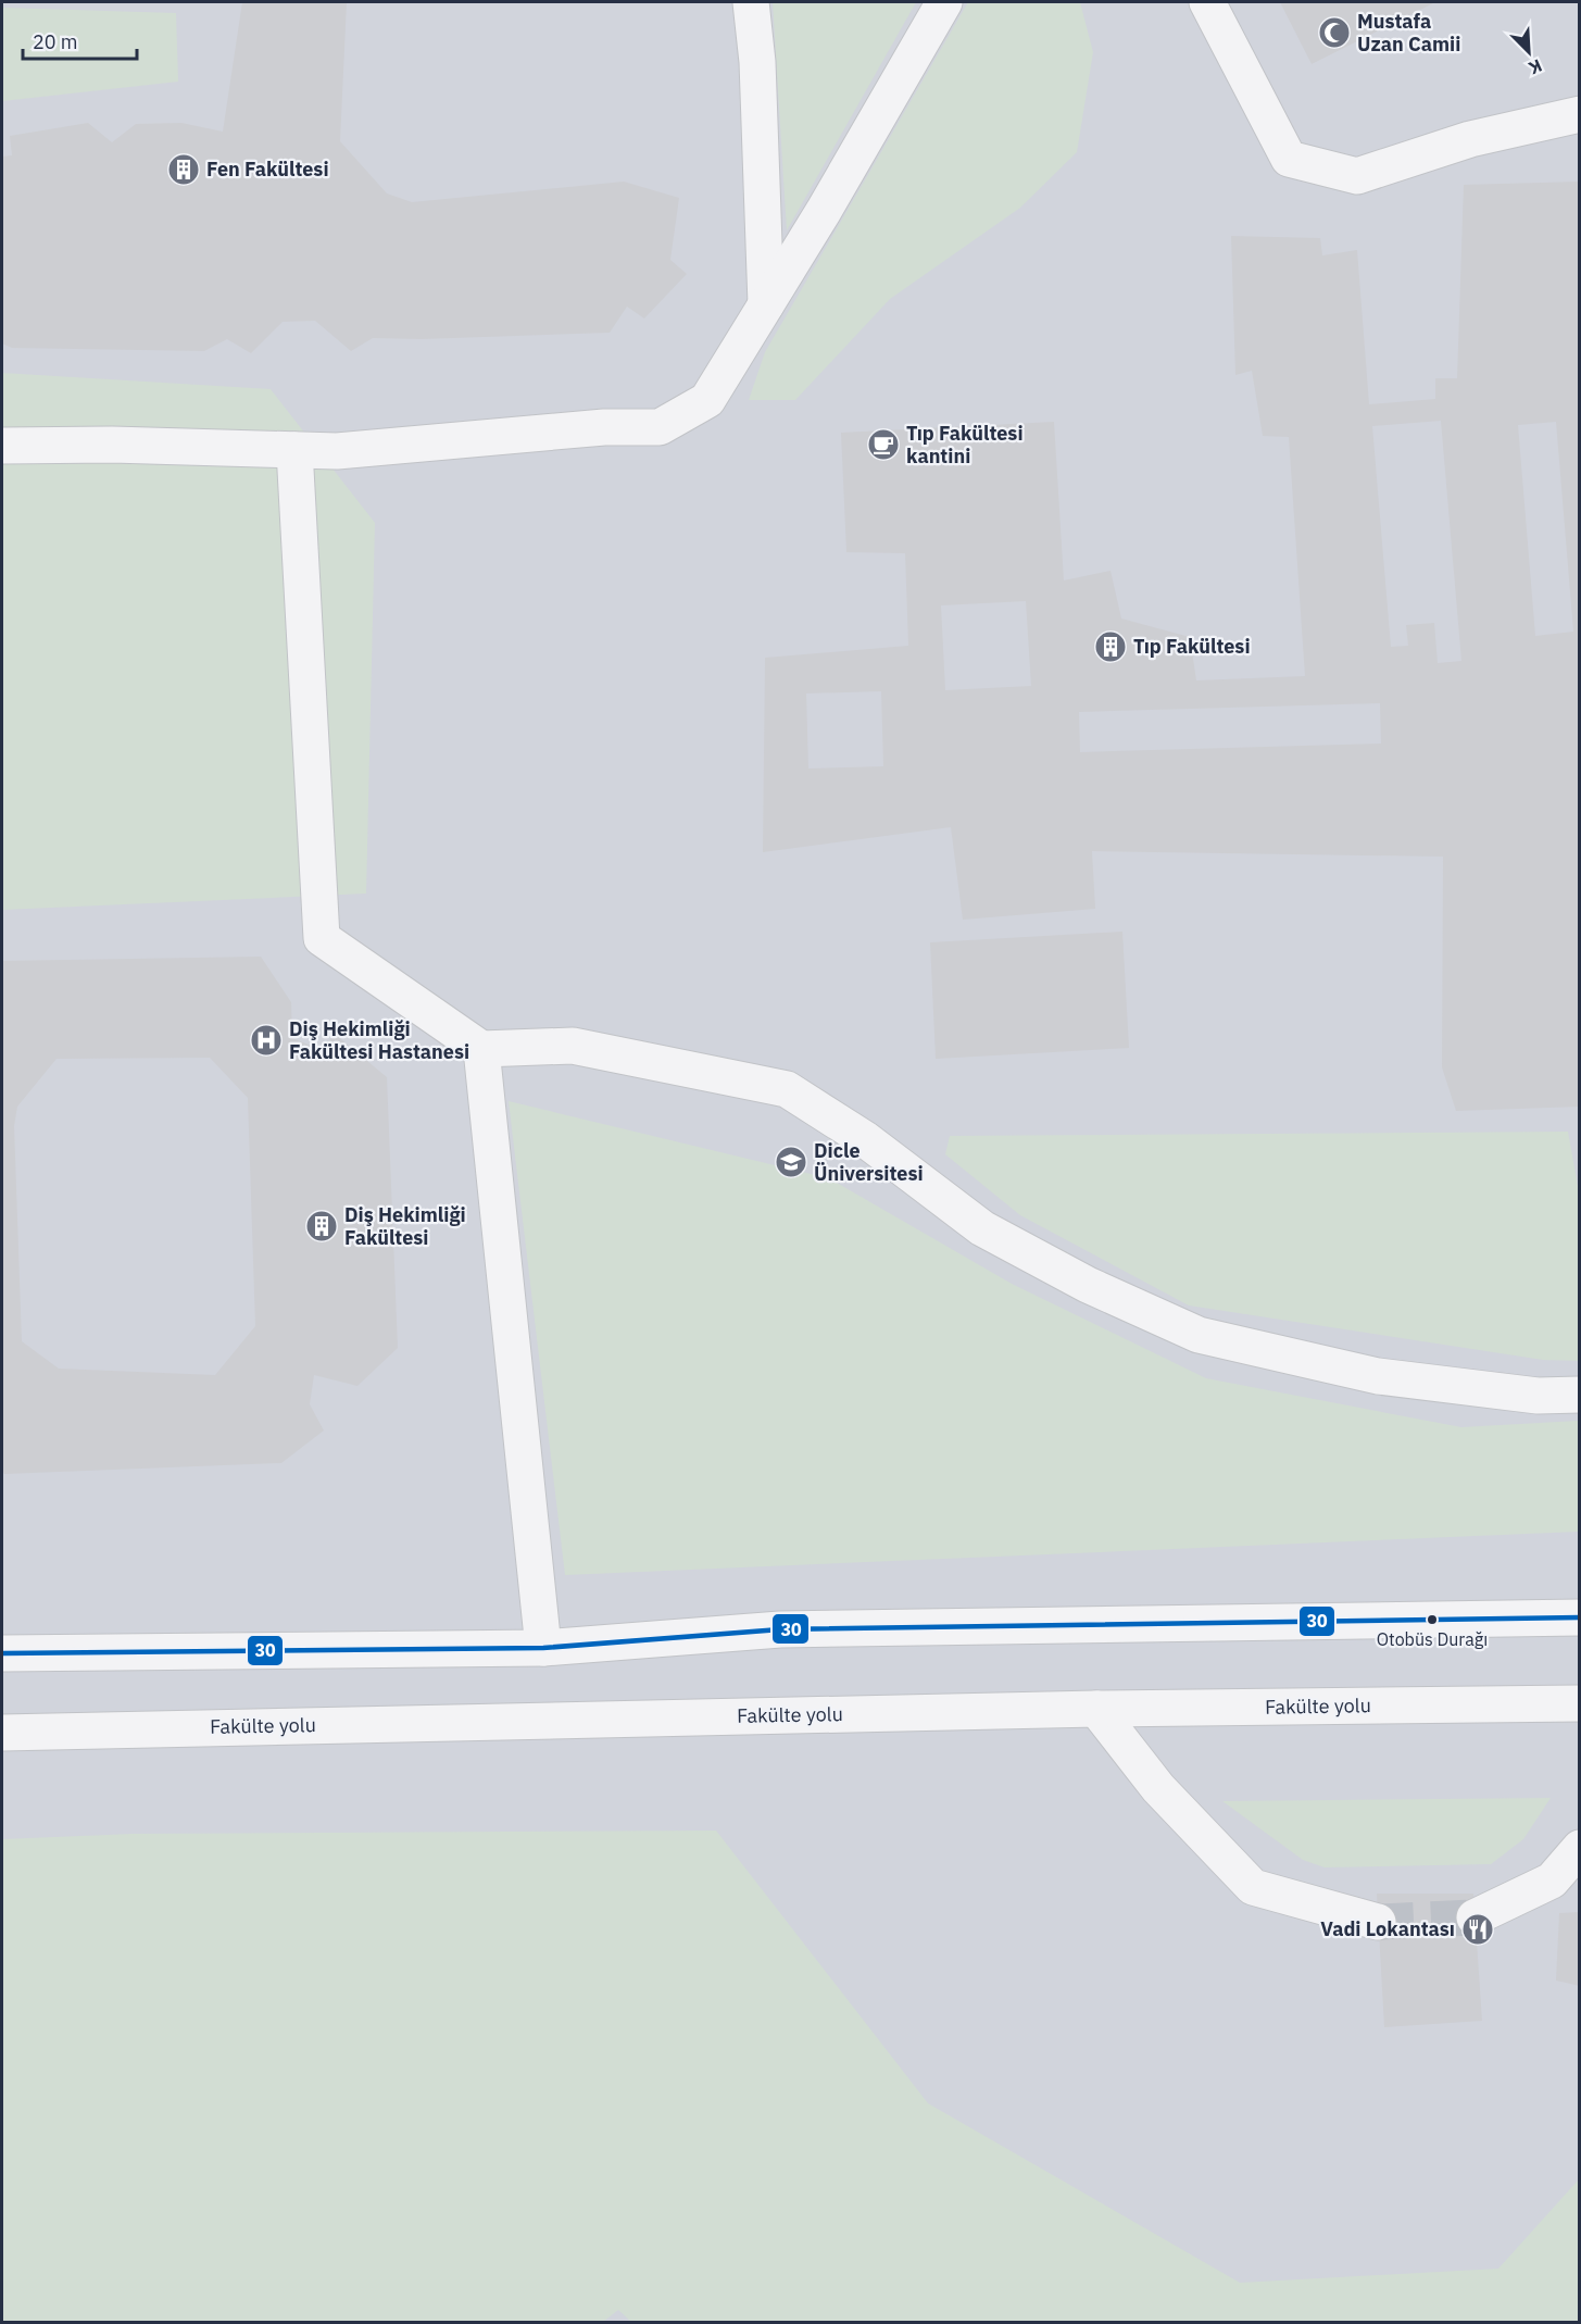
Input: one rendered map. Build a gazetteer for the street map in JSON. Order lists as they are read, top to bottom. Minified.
{"streets":{"street":["Fakülte yolu"]},"places":{"mosque":["Mustafa Uzan Camii"],"building":["Fen Fakültesi","Tıp Fakültesi","Diş Hekimliği Fakültesi"],"cafe":["Tıp Fakültesi kantini"],"hospital":["Diş Hekimliği Fakültesi Hastanesi"],"school or university":["Dicle Üniversitesi"],"other":["Otobüs Durağı"],"restaurant":["Vadi Lokantası"]},"lines":["transit line 30"],"scale_bar":"20 m","north":"bottom right"}
